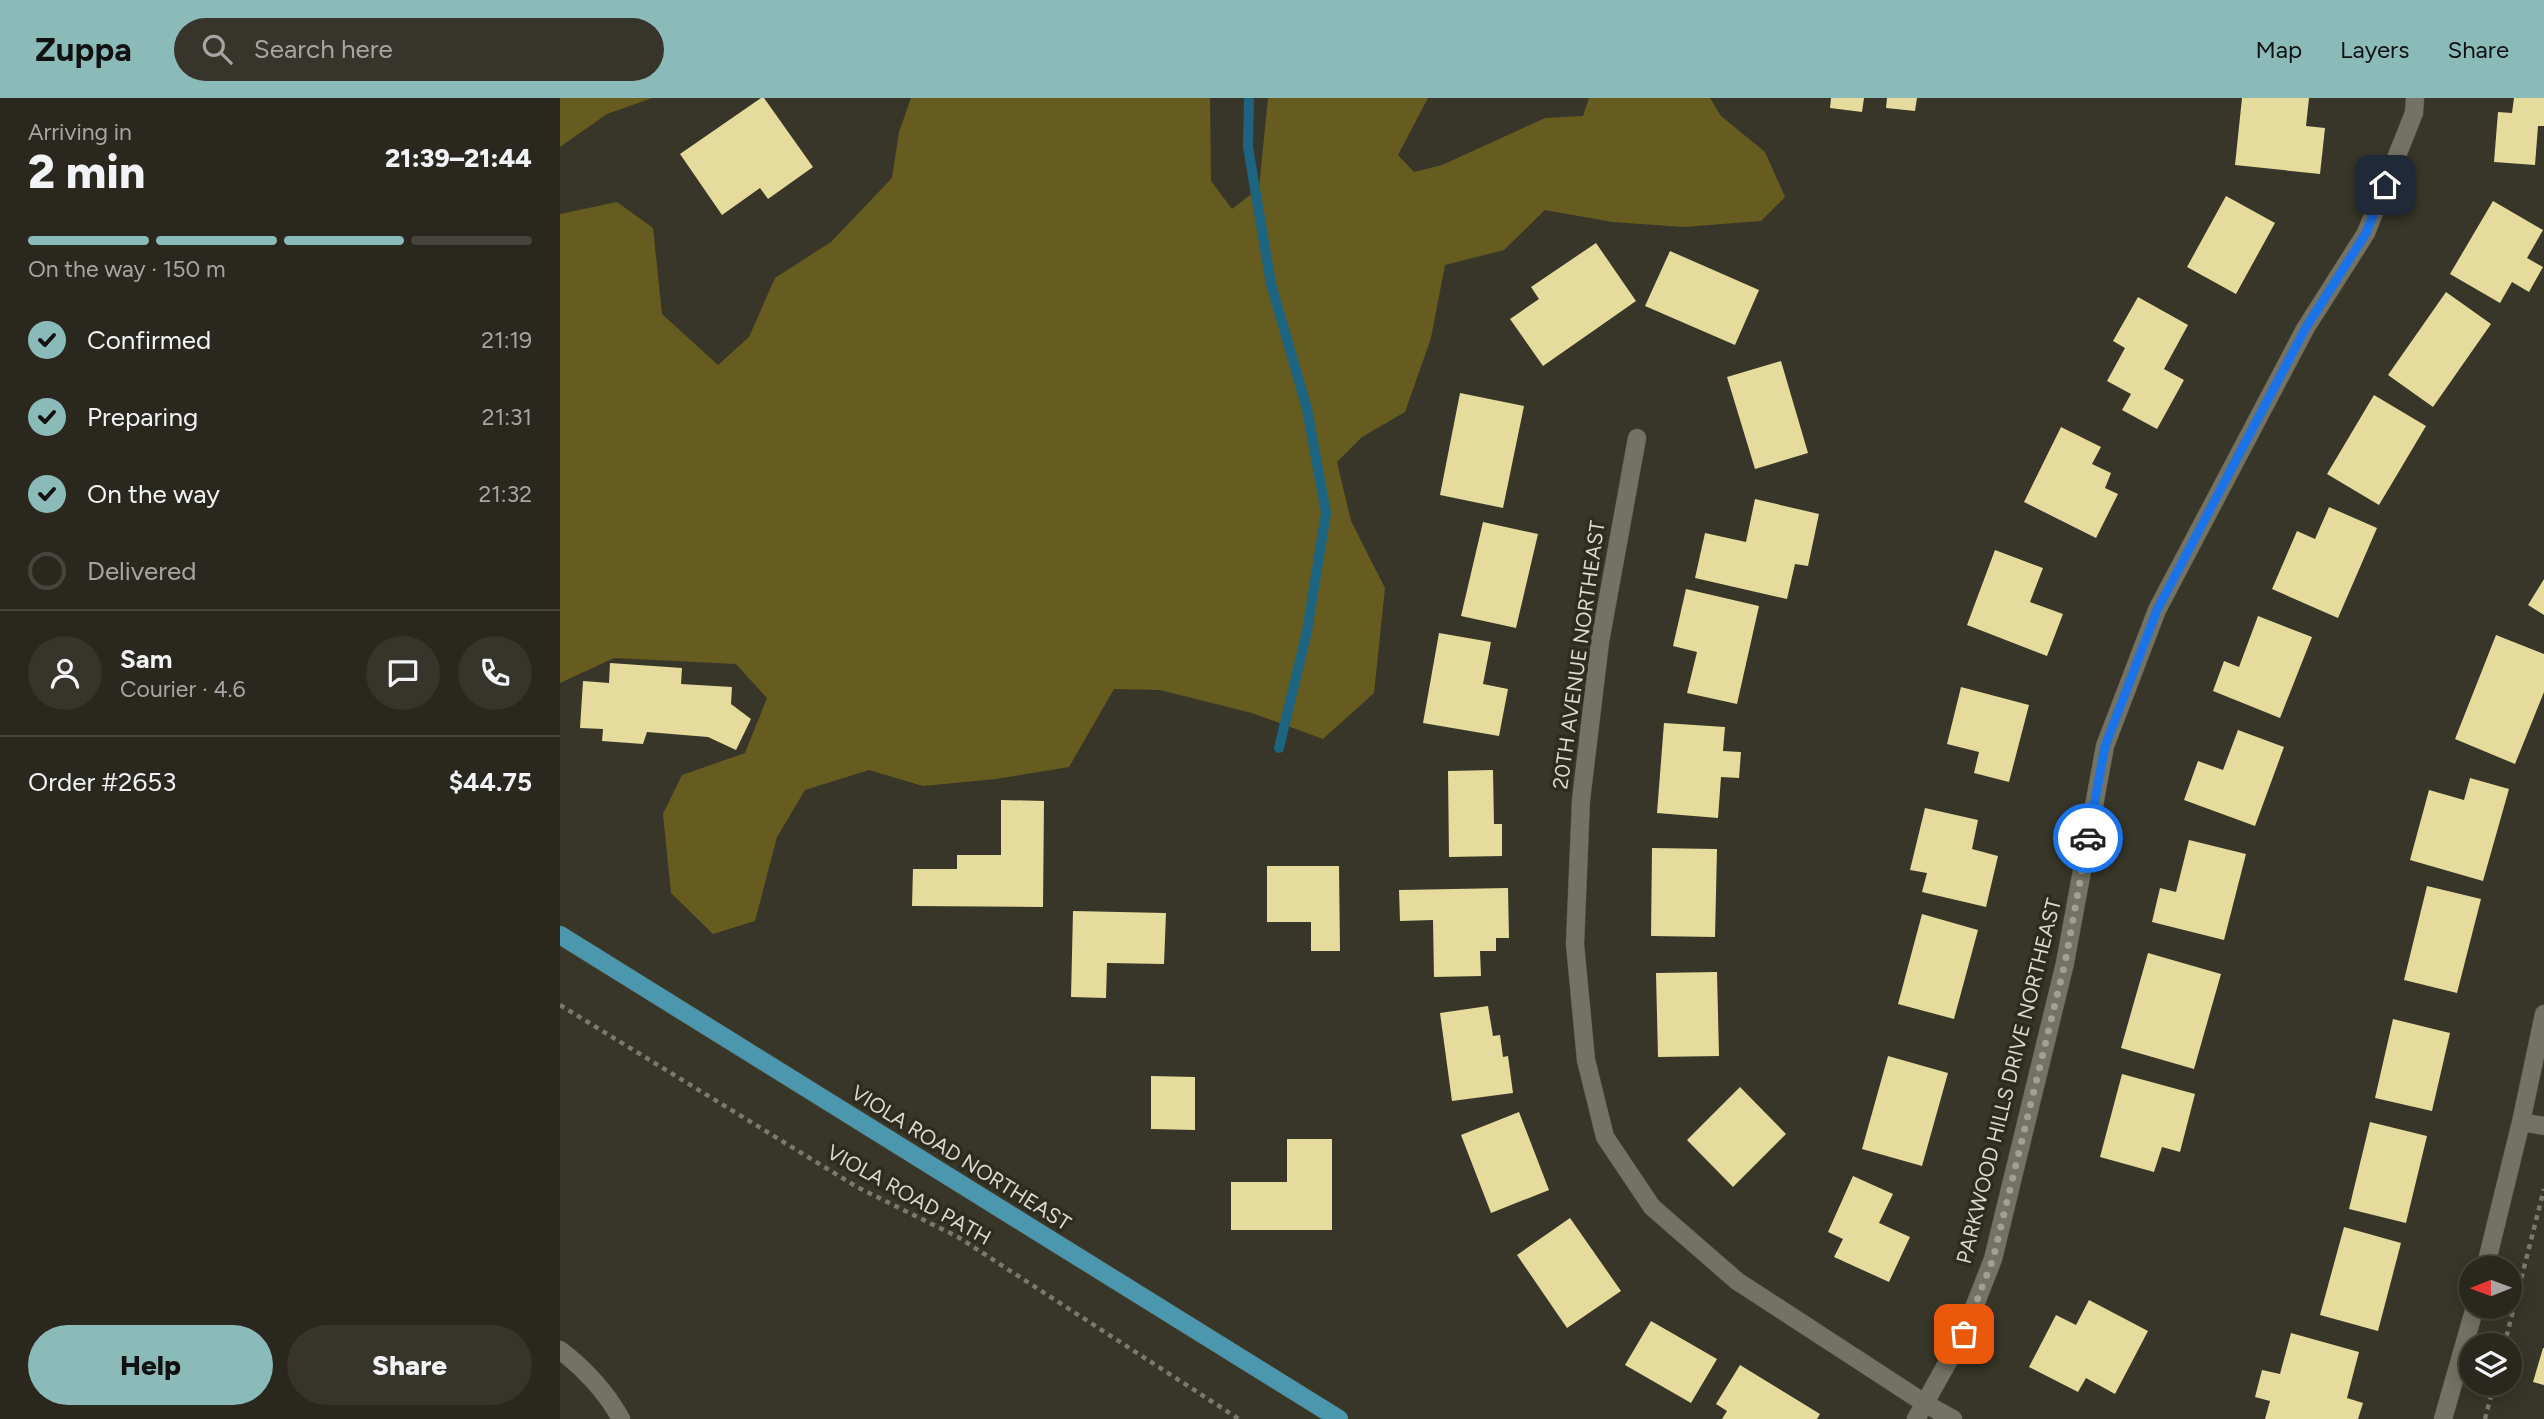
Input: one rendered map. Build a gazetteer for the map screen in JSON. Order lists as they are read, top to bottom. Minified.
{"streets":{"main road":["VIOLA ROAD NORTHEAST"],"street":["20TH AVENUE NORTHEAST","PARKWOOD HILLS DRIVE NORTHEAST"],"path":["VIOLA ROAD PATH"]},"crossings":[["20TH AVENUE NORTHEAST","PARKWOOD HILLS DRIVE NORTHEAST"]],"north":"left","page":{"header":"Zuppa","search":"Search here","nav":["Map","Layers","Share"],"heading":["2 min","Arriving in","21:39–21:44"],"panel":["Sam","Courier · 4.6","Order #2653","$44.75"],"bar":"On the way · 150 m","list":[["Confirmed","21:19"],["Preparing","21:31"],["On the way","21:32"],"Delivered"],"buttons":["Help","Share"]}}
